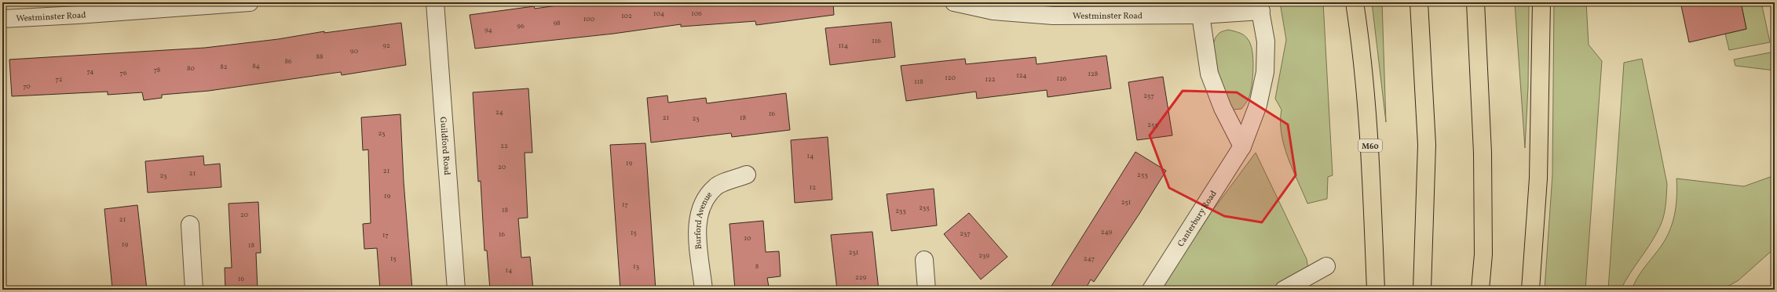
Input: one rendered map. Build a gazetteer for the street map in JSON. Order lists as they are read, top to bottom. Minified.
{"streets":{"highway":["M60"],"street":["Westminster Road","Guildford Road","Canterbury Road","Burford Avenue"]},"crossings":[["Westminster Road","Canterbury Road"]],"house_numbers":["104","106","102","100","98","96","94","116","92","114","90","88","86","84","82","80","78","74","76","128","124","120","126","72","122","118","70","257","24","16","21","18","23","255","23","22","14","19","20","21","21","253","23","12","19","251","17","235","18","233","20","21","249","15","237","16","17","10","19","18","231","239","15","247","13","8","14","229","16"]}
